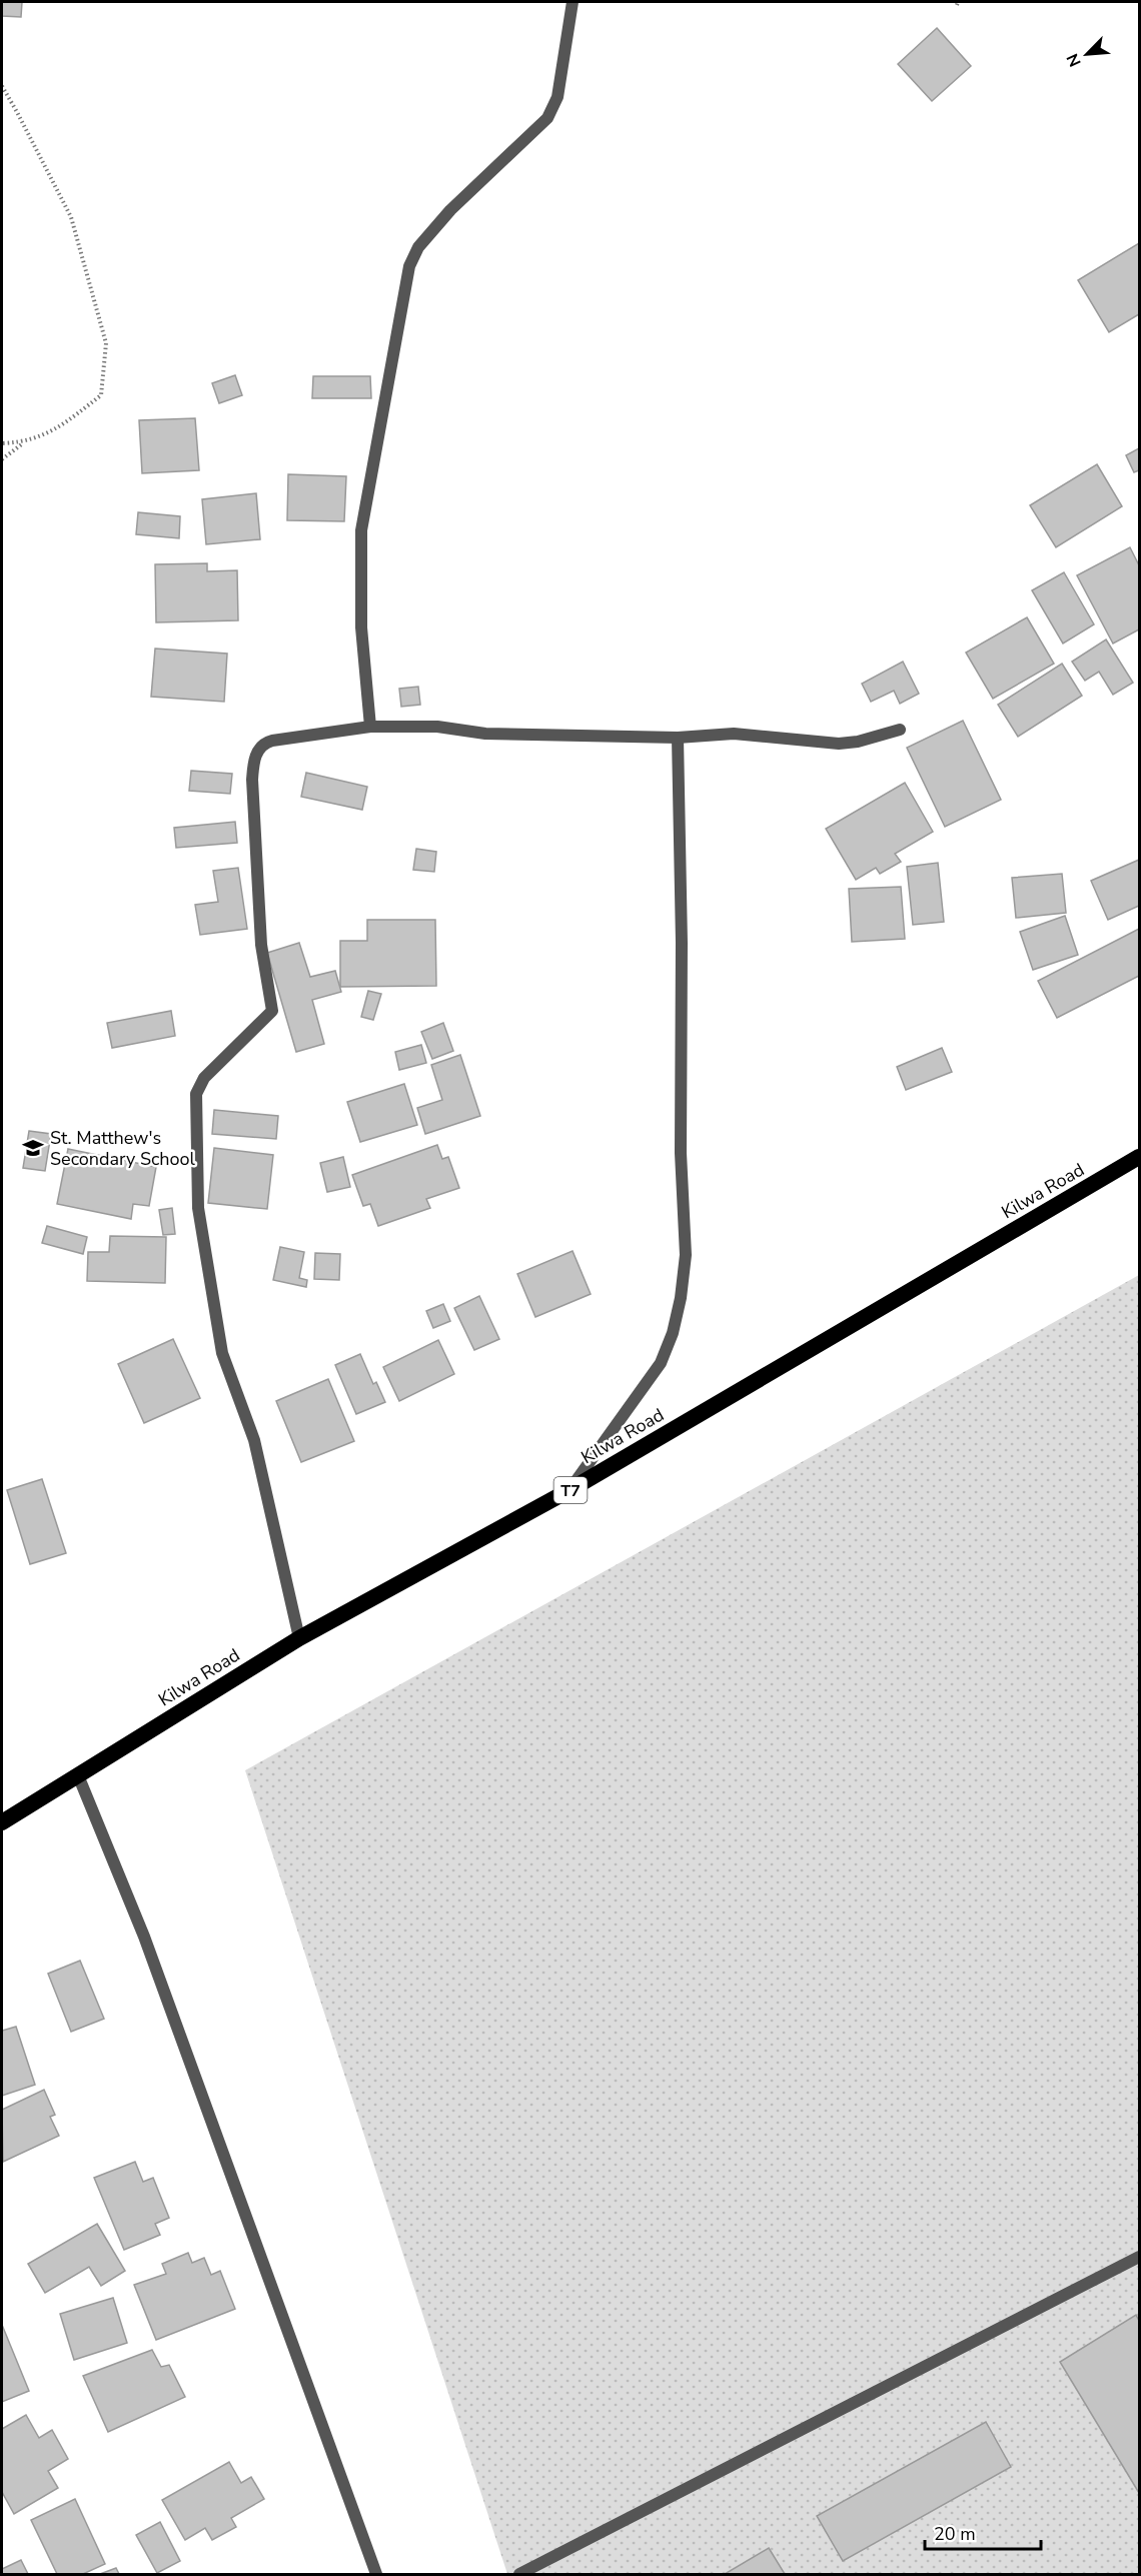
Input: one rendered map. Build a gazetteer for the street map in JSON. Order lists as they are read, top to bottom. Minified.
{"streets":{"highway":["Kilwa Road","T7"]},"places":{"school or university":["St. Matthew's Secondary School"]},"scale_bar":"20 m","north":"bottom left"}
